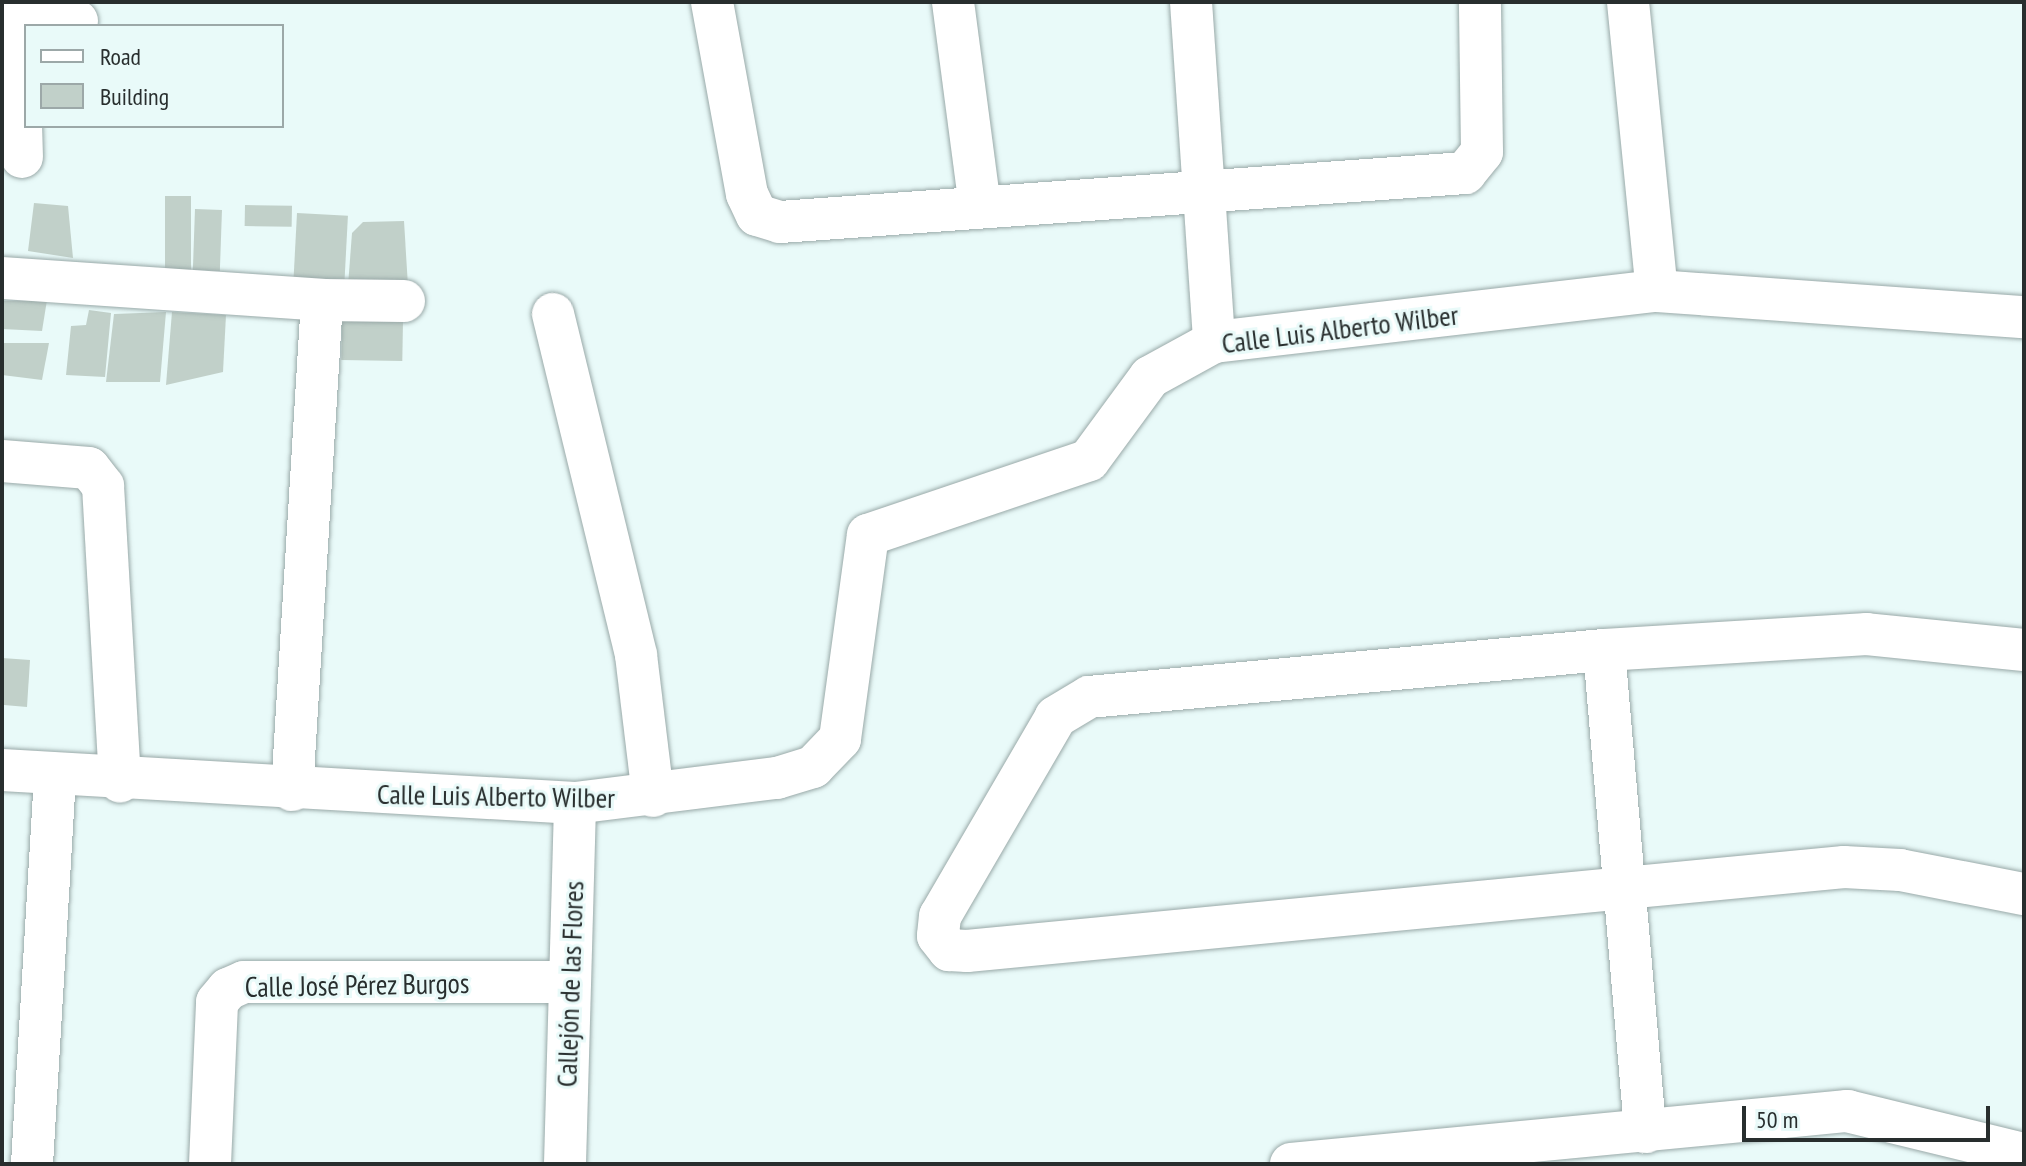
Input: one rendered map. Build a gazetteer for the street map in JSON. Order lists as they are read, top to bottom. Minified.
{"streets":{"street":["Calle Luis Alberto Wilber","Callejón de las Flores","Calle José Pérez Burgos"]},"crossings":[["Calle Luis Alberto Wilber","Callejón de las Flores"],["Callejón de las Flores","Calle José Pérez Burgos"]],"legend":["Road","Building"],"scale_bar":"50 m"}
